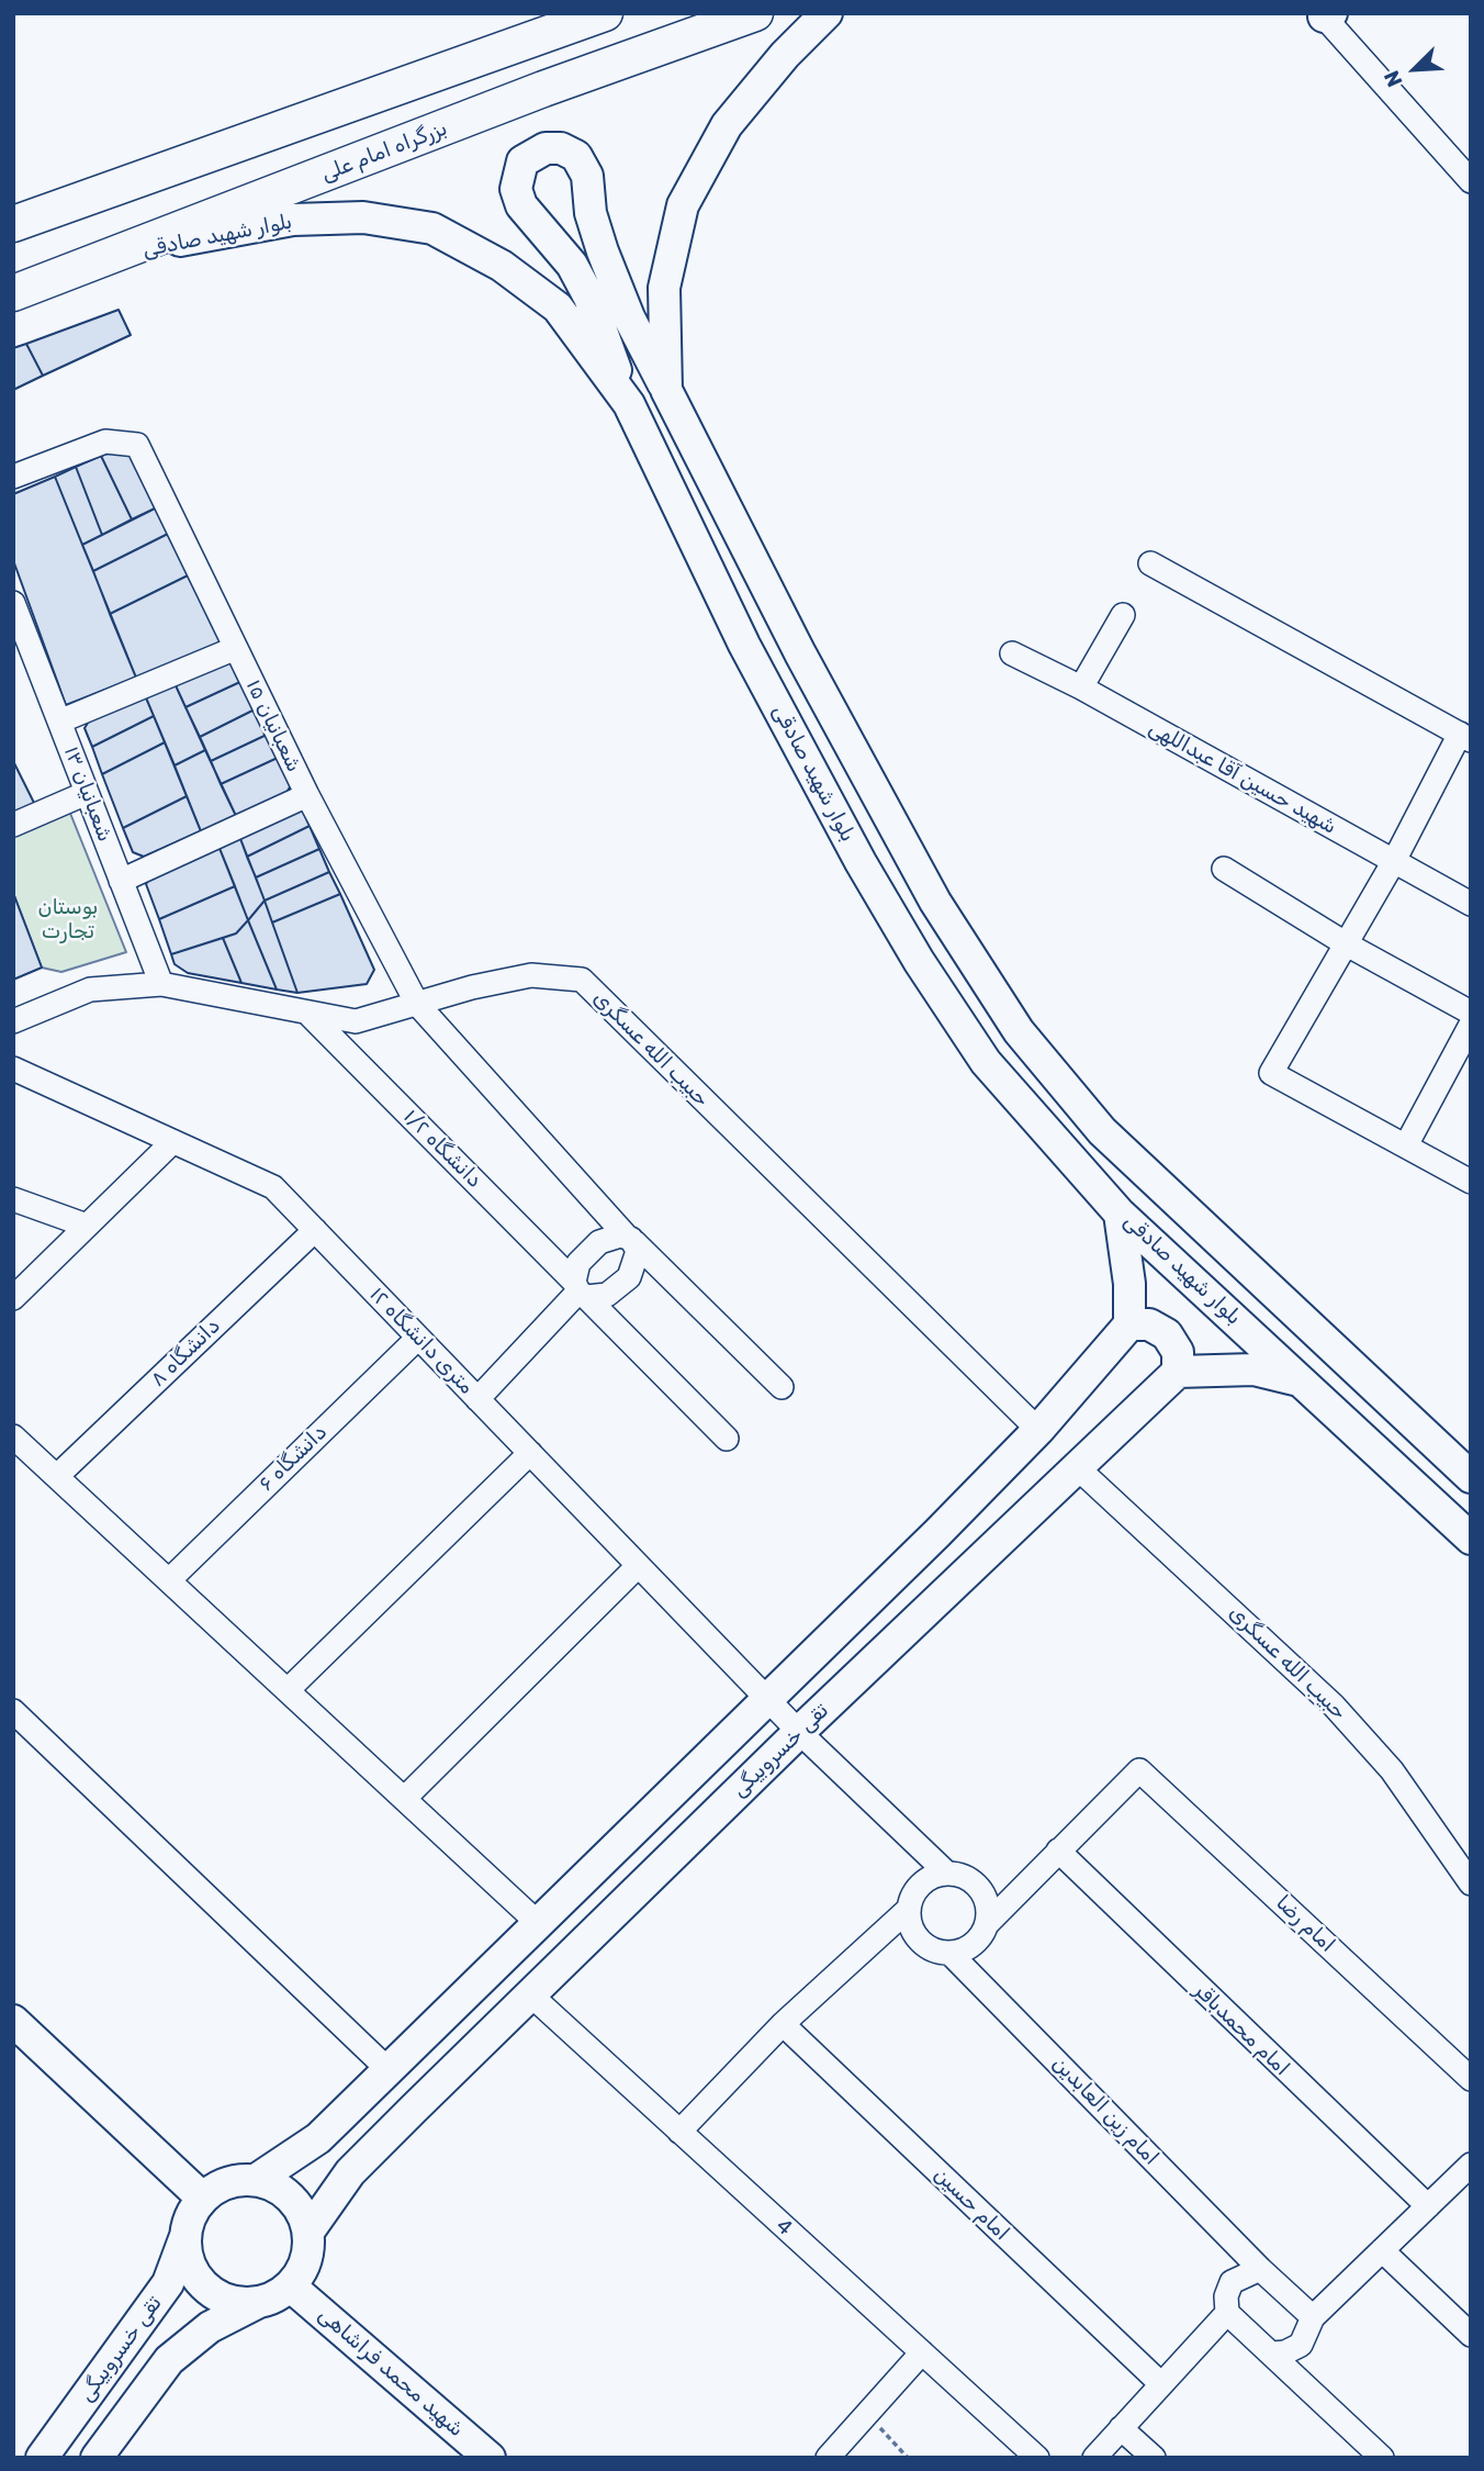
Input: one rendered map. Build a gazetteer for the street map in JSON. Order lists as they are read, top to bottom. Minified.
{"streets":{"highway":["بزرگراه امام علی"],"main road":["بلوار شهید صادقی","تقی خسروبیگی","شهید محمد فراشاهی"],"street":["شعبانیان ۱۵","شهید حسین آقا عبداللهی","شعبانیان ۱۳","حبیب الله عسگری","دانشگاه ۱/۲","۱۲ متری دانشگاه","دانشگاه ۸","دانشگاه ۶","امام رضا","امام محمدباقر","امام زین العابدین","امام حسین","4"]},"crossings":[["بزرگراه امام علی","بلوار شهید صادقی"],["شعبانیان ۱۵","حبیب الله عسگری"],["شعبانیان ۱۵","دانشگاه ۱/۲"],["شعبانیان ۱۳","حبیب الله عسگری"],["حبیب الله عسگری","دانشگاه ۱/۲"],["حبیب الله عسگری","تقی خسروبیگی"],["۱۲ متری دانشگاه","دانشگاه ۸"],["۱۲ متری دانشگاه","دانشگاه ۶"],["۱۲ متری دانشگاه","تقی خسروبیگی"],["۱۲ متری دانشگاه","امام زین العابدین"],["تقی خسروبیگی","4"],["تقی خسروبیگی","شهید محمد فراشاهی"],["امام رضا","امام محمدباقر"]],"parks":["بوستان تجارت"],"north":"bottom left"}
